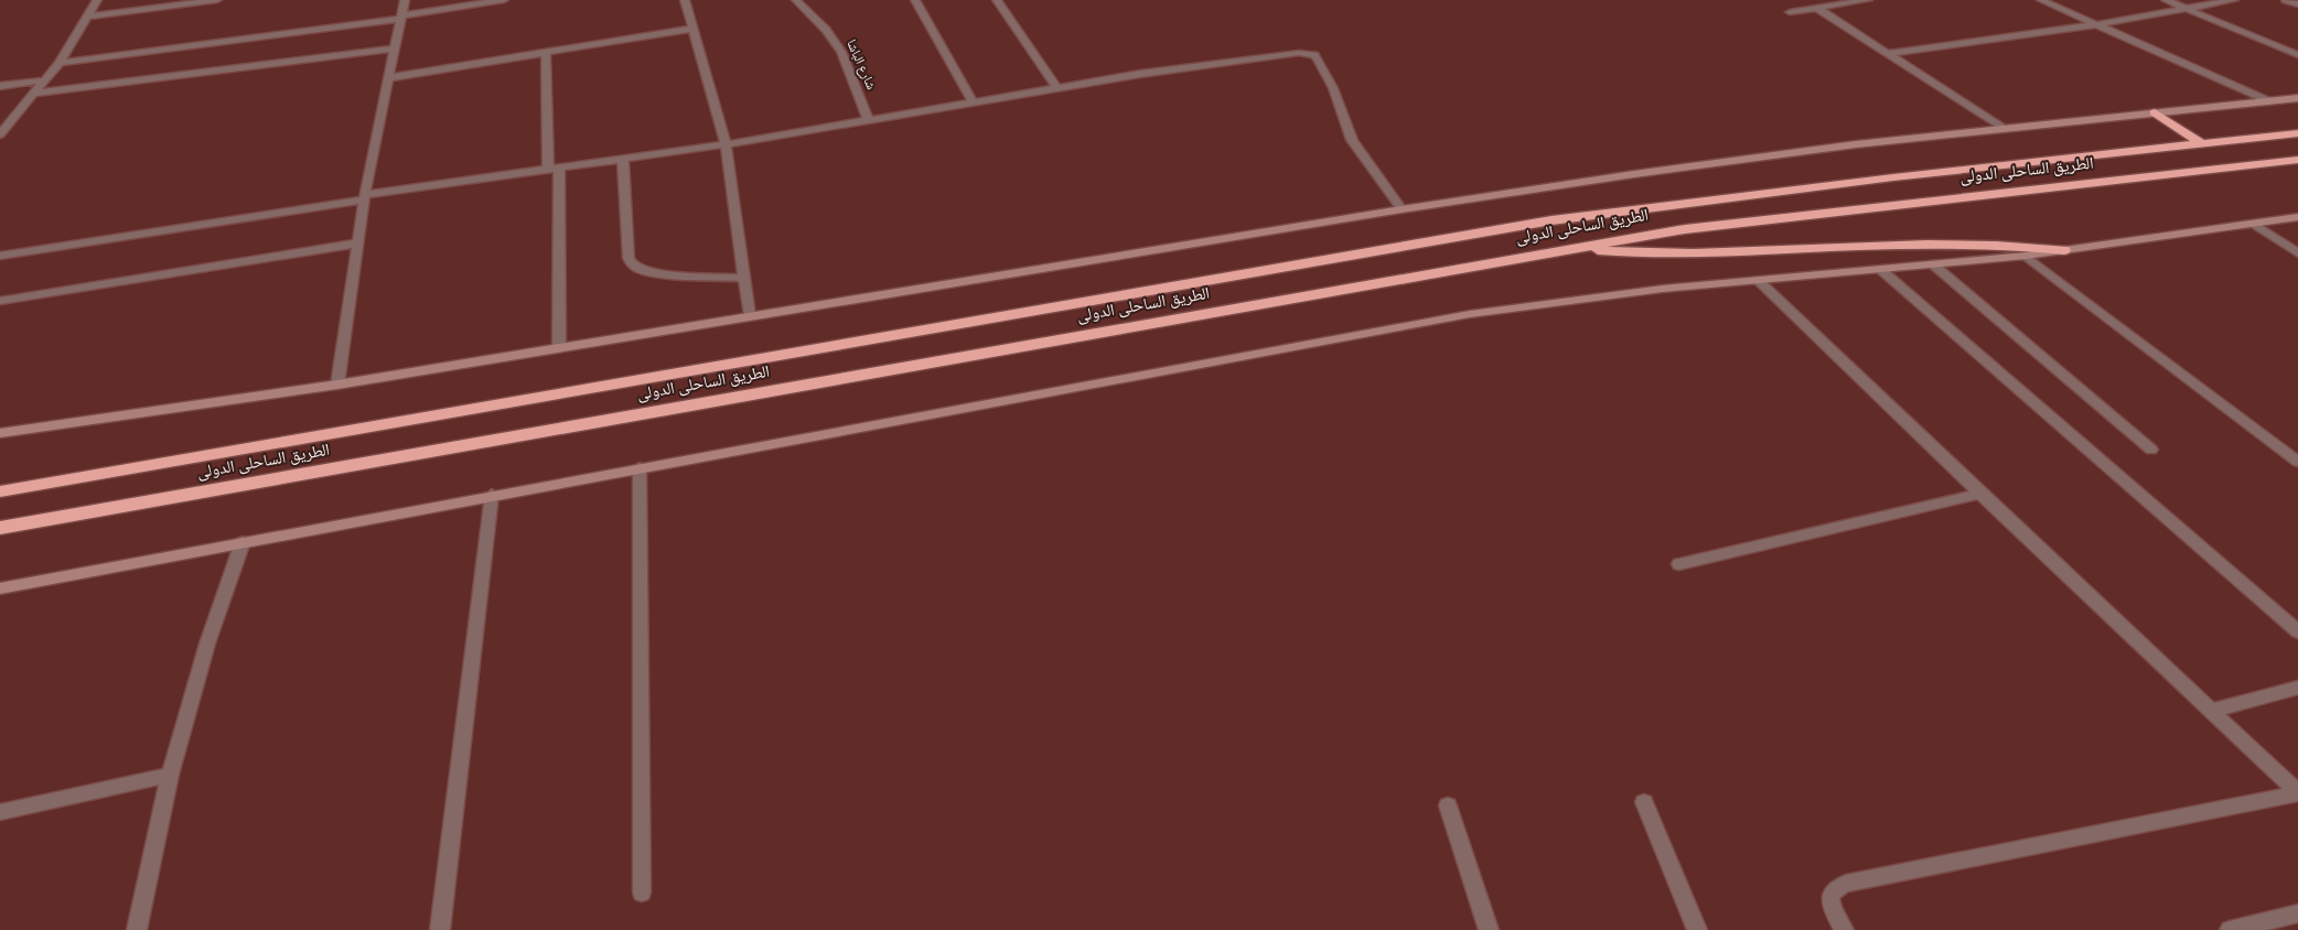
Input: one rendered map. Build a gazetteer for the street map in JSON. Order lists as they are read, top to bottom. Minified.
{"streets":{"highway":["الطريق الساحلى الدولى"],"street":["شارع الباشا"]}}
